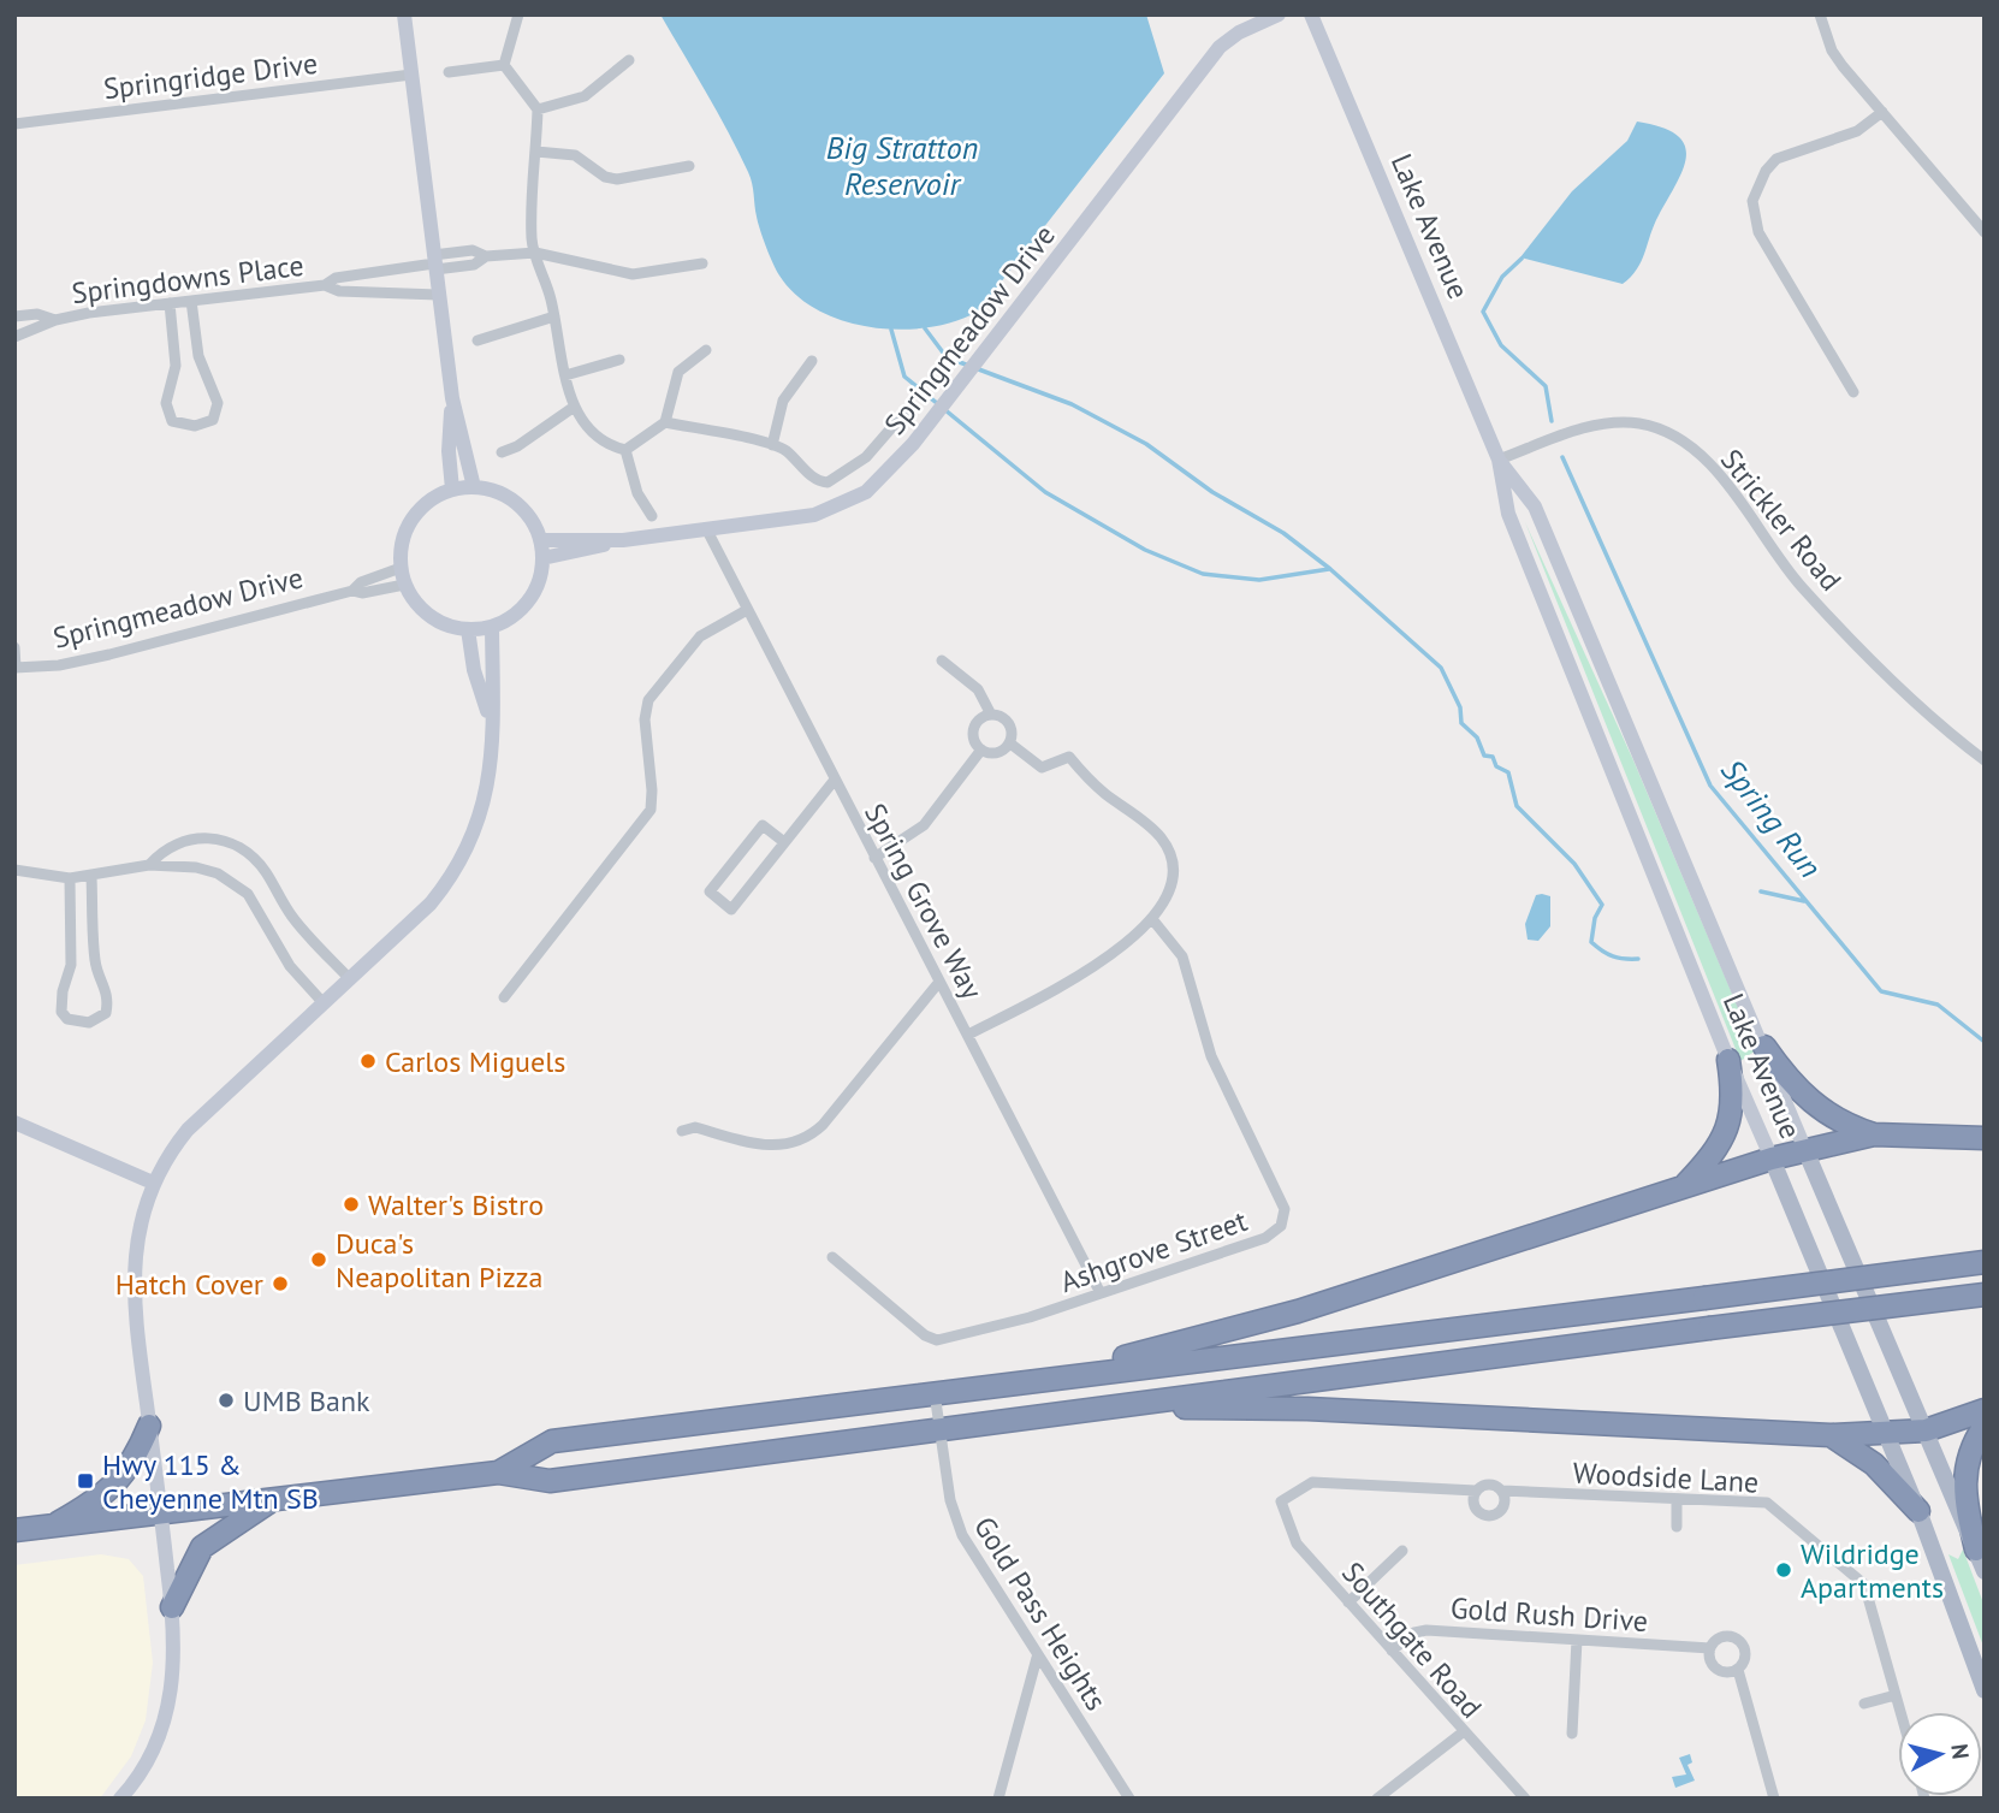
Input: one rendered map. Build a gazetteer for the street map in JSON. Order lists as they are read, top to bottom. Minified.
{"streets":{"main road":["Lake Avenue"],"street":["Springridge Drive","Springdowns Place","Springmeadow Drive","Strickler Road","Spring Grove Way","Ashgrove Street","Woodside Lane","Gold Pass Heights","Gold Rush Drive","Southgate Road"]},"crossings":[["Lake Avenue","Strickler Road"],["Springmeadow Drive","Spring Grove Way"],["Spring Grove Way","Ashgrove Street"],["Woodside Lane","Southgate Road"],["Gold Rush Drive","Southgate Road"]],"water":["Big Stratton Reservoir","Spring Run"],"places":{"other":["Carlos Miguels","Walter's Bistro","Duca's Neapolitan Pizza","Hatch Cover","UMB Bank","Wildridge Apartments"],"transit":["Hwy 115 & Cheyenne Mtn SB"]},"north":"right"}
